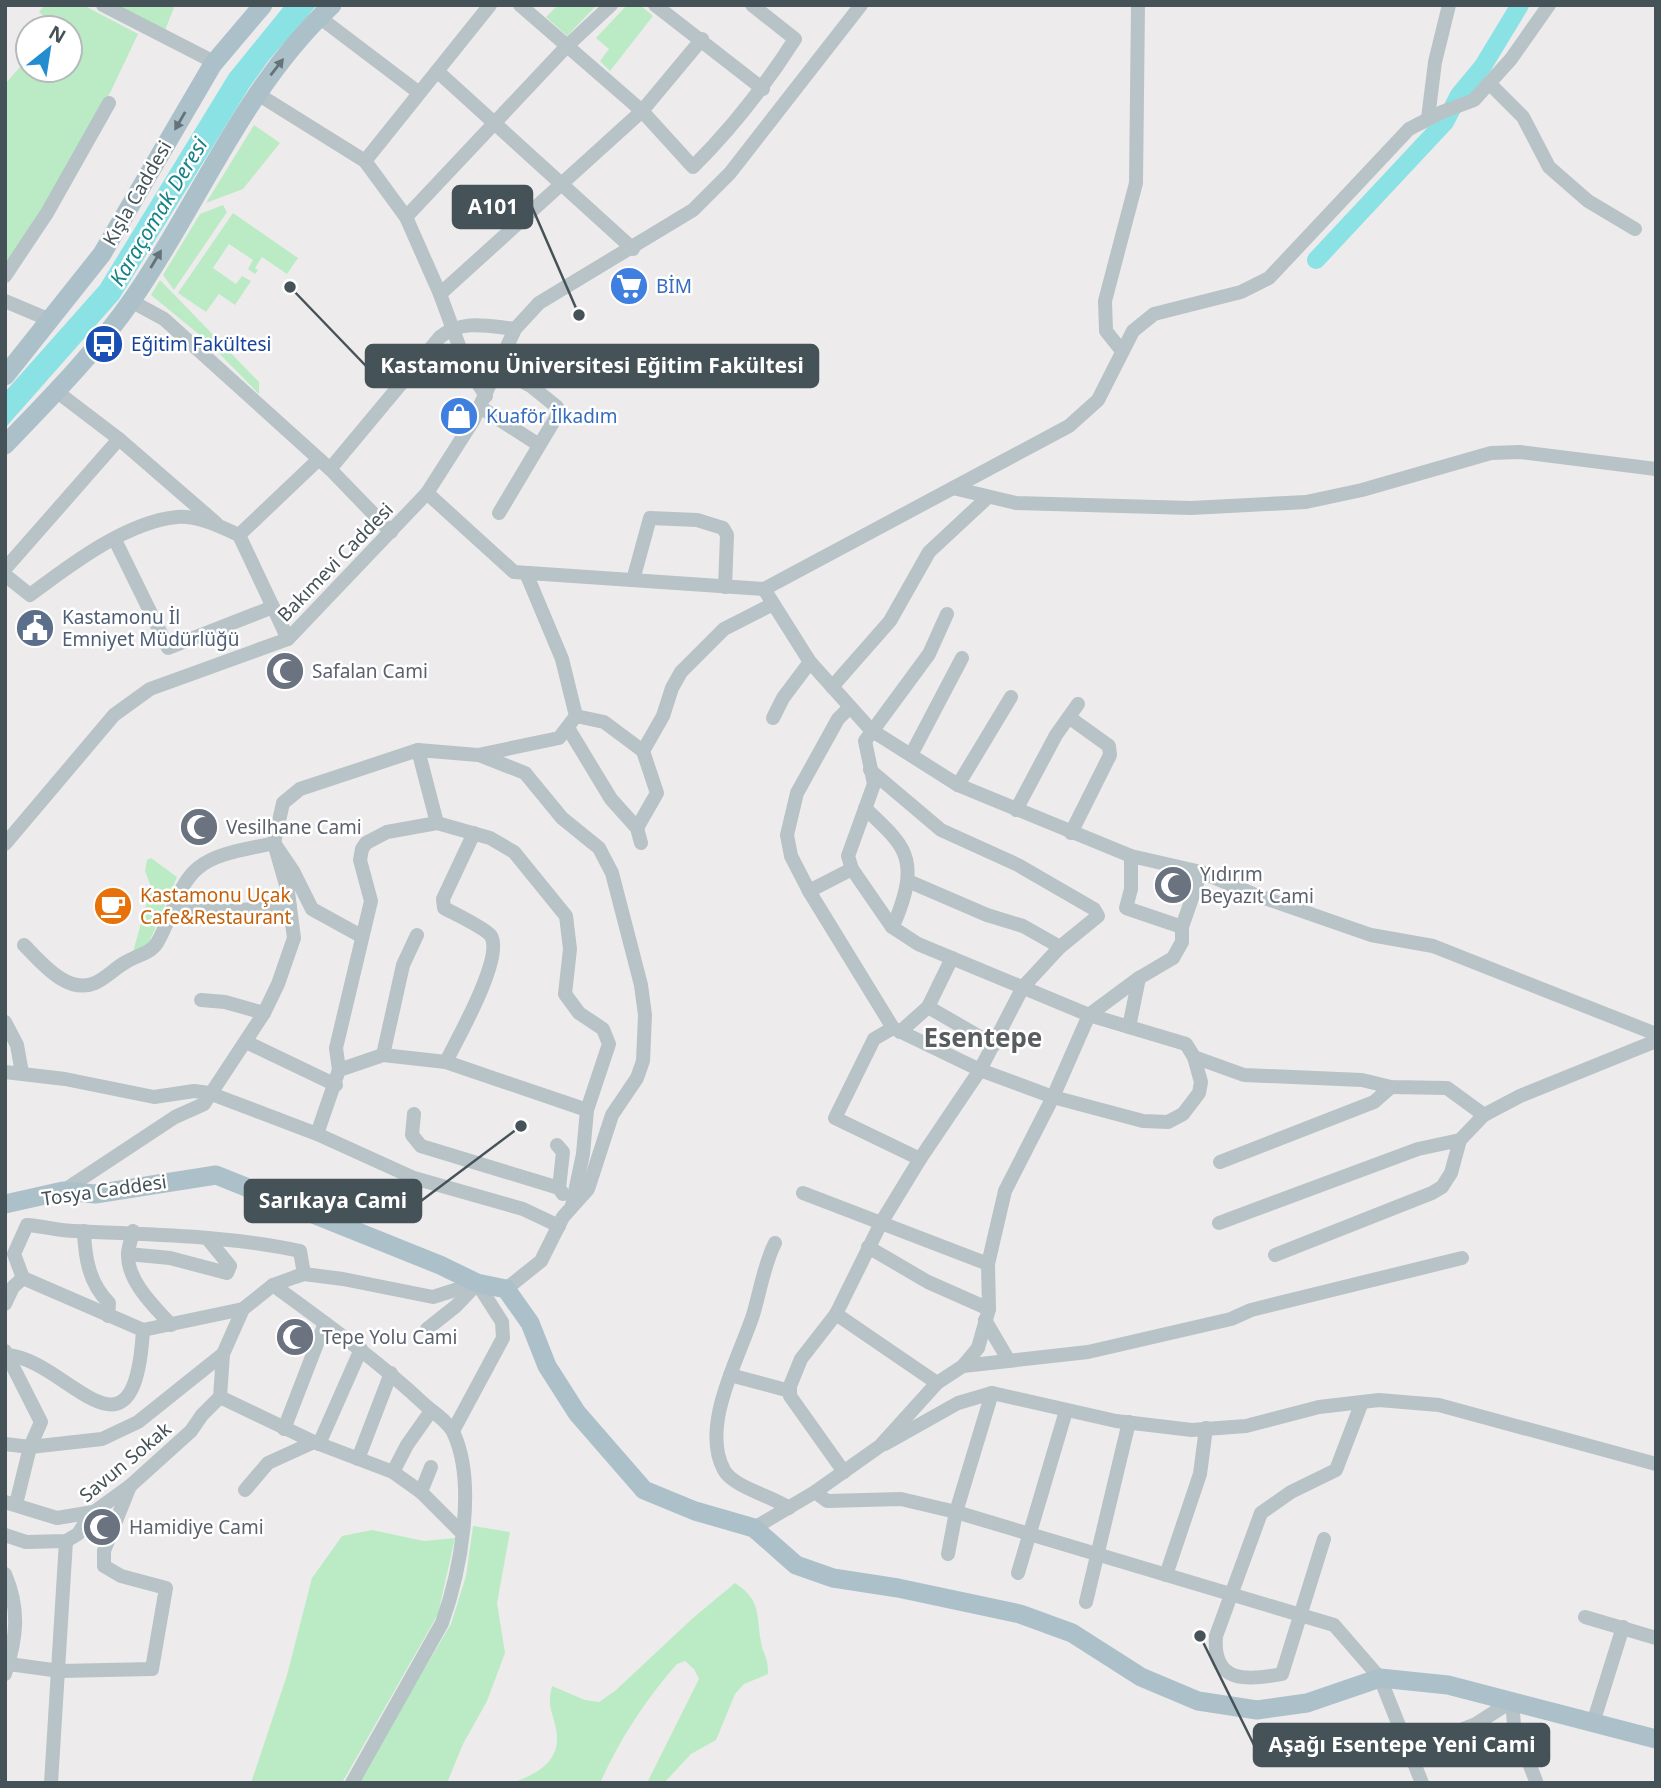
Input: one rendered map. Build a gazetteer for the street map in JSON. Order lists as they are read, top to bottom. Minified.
{"streets":{"main road":["Kışla Caddesi","Tosya Caddesi"],"street":["Bakımevi Caddesi","Savun Sokak"]},"districts":["Esentepe"],"water":["Karaçomak Deresi"],"places":{"supermarket":["BİM"],"other":["Kastamonu Üniversitesi Eğitim Fakültesi","A101","Sarıkaya Cami","Aşağı Esentepe Yeni Cami"],"bus stop":["Eğitim Fakültesi"],"shop":["Kuaför İlkadım"],"public building":["Kastamonu İl Emniyet Müdürlüğü"],"mosque":["Safalan Cami","Vesilhane Cami","Yıdırım Beyazıt Cami","Tepe Yolu Cami","Hamidiye Cami"],"cafe":["Kastamonu Uçak Cafe&Restaurant"]},"north":"top right"}
